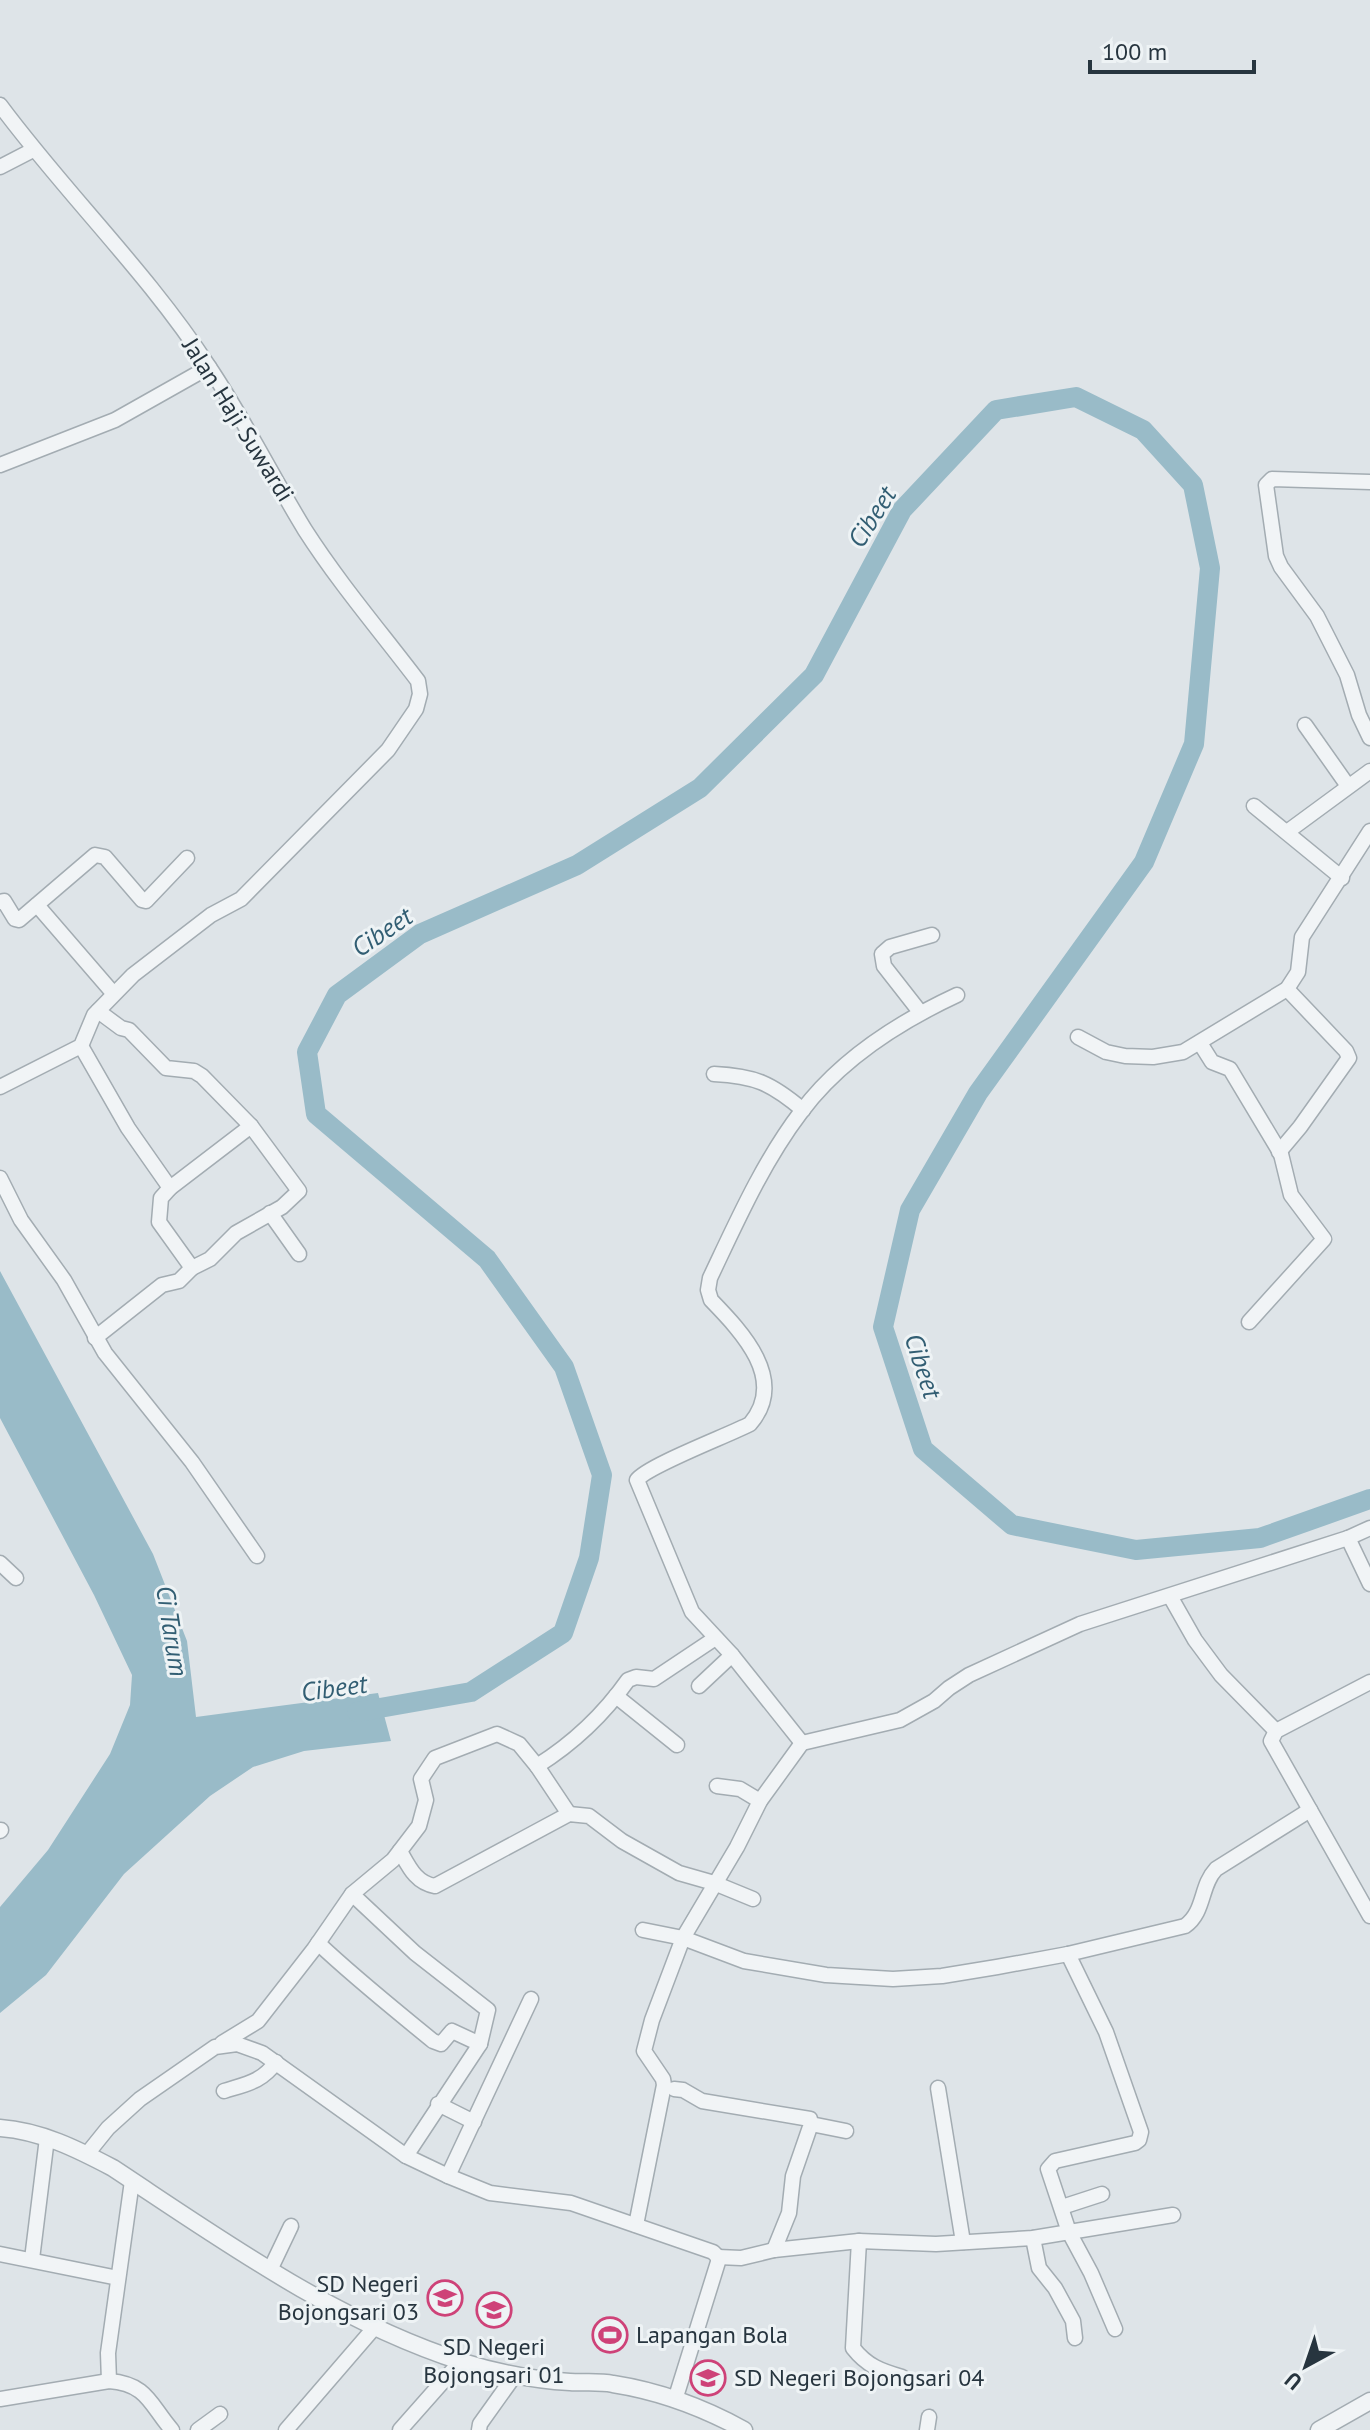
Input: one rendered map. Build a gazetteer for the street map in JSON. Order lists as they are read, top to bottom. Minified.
{"streets":{"street":["Jalan Haji Suwardi"]},"water":["Cibeet","Ci Tarum"],"places":{"school or university":["SD Negeri Bojongsari 03","SD Negeri Bojongsari 01","SD Negeri Bojongsari 04"],"sports":["Lapangan Bola"]},"scale_bar":"100 m","north":"bottom left"}
